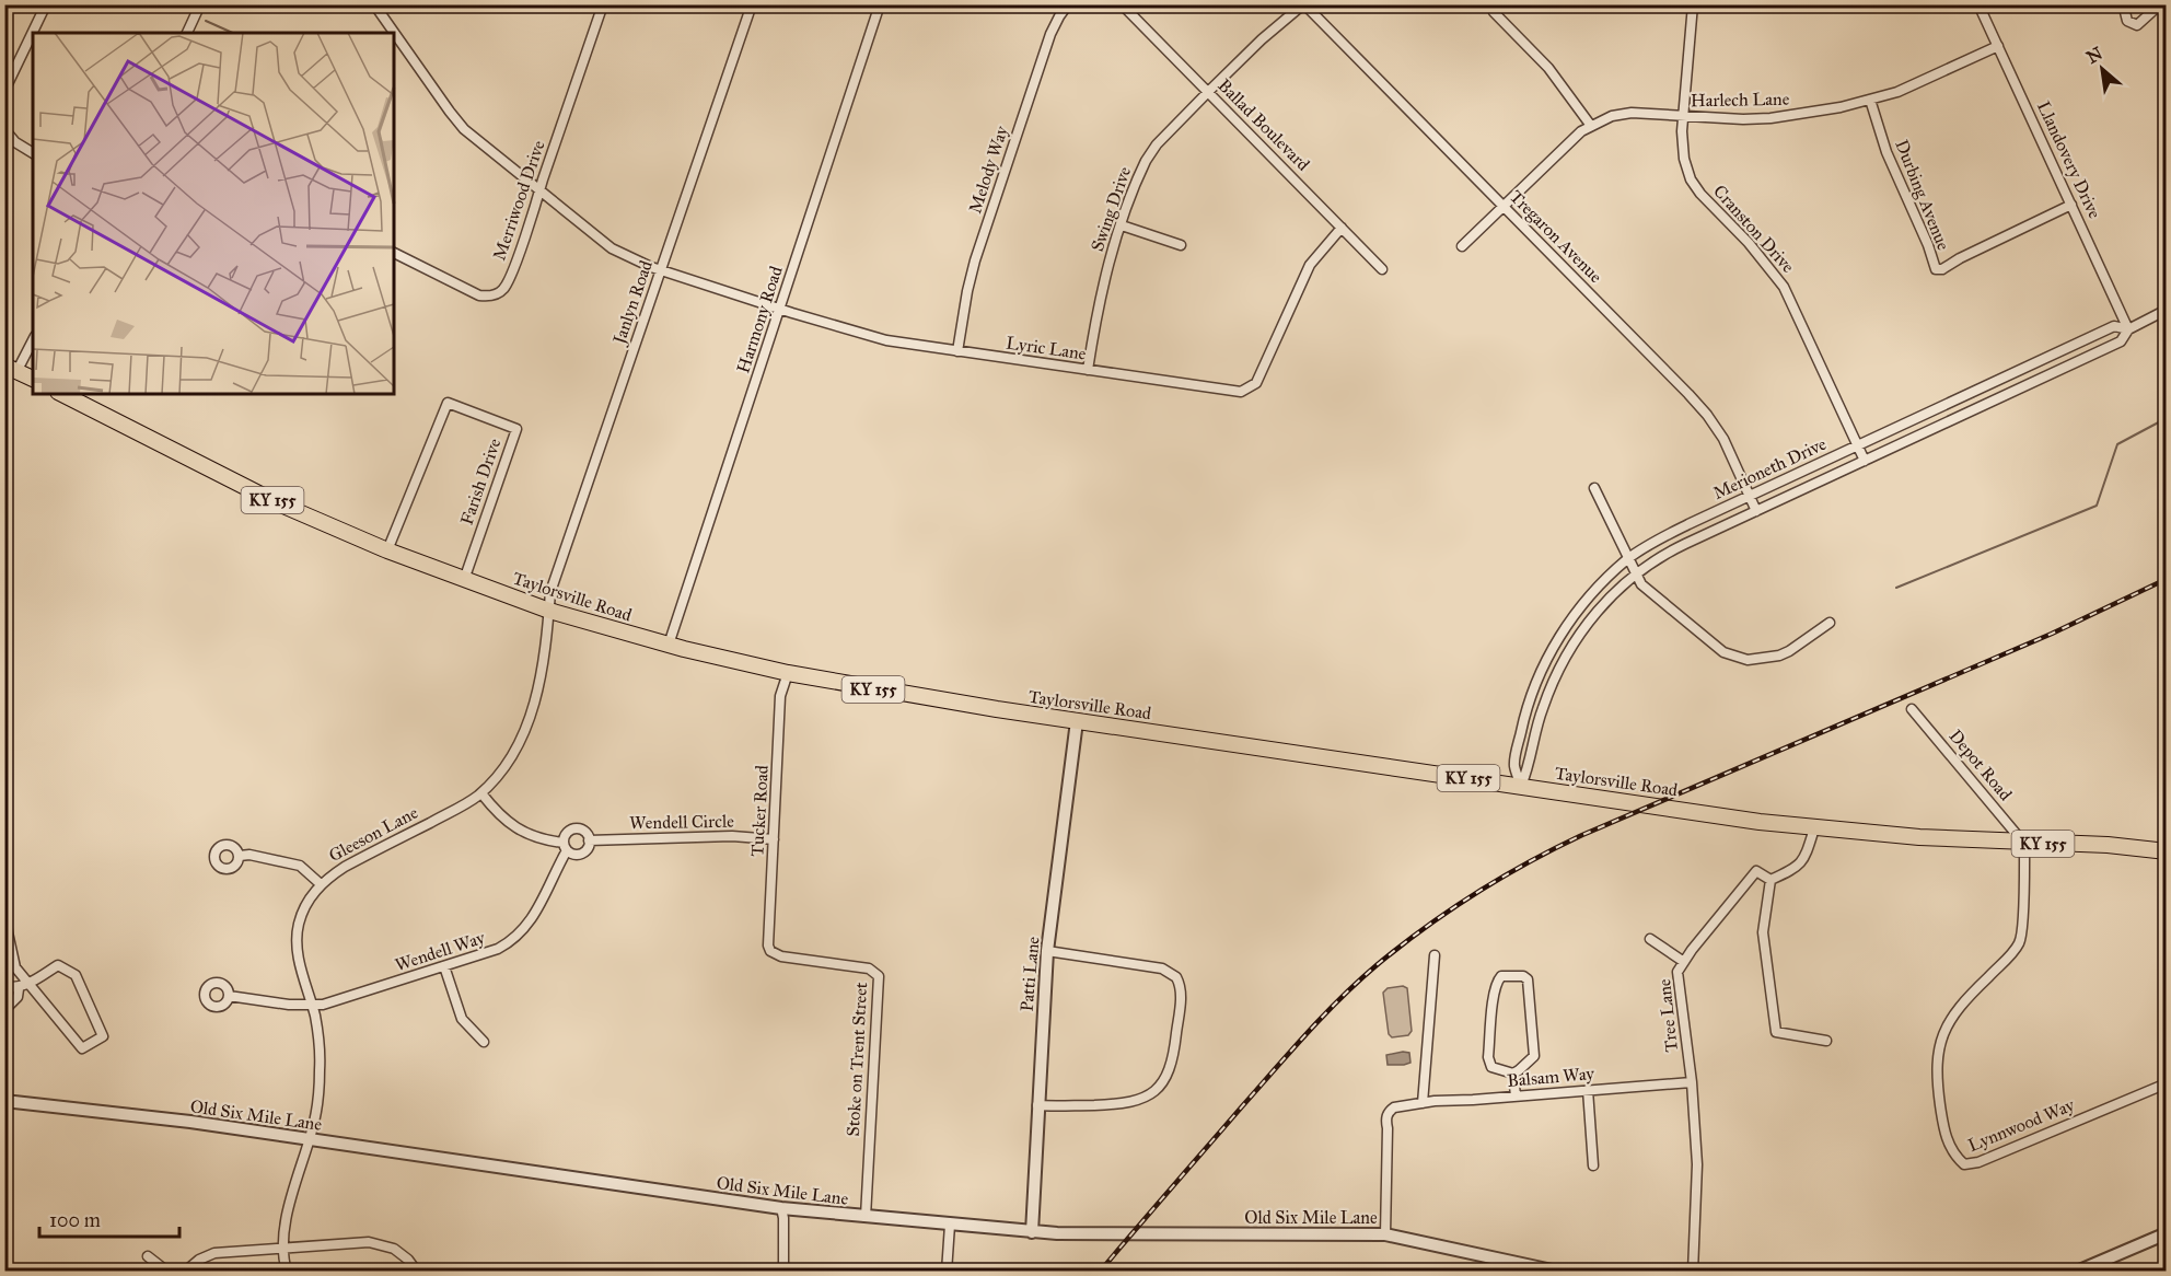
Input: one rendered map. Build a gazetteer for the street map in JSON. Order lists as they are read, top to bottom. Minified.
{"streets":{"main road":["KY 155","Taylorsville Road"],"street":["Harlech Lane","Ballad Boulevard","Llandovery Drive","Melody Way","Durbing Avenue","Merriwood Drive","Swing Drive","Cranston Drive","Tregaron Avenue","Janlyn Road","Harmony Road","Lyric Lane","Merioneth Drive","Farish Drive","Depot Road","Tucker Road","Wendell Circle","Gleeson Lane","Wendell Way","Patti Lane","Tree Lane","Stoke on Trent Street","Balsam Way","Old Six Mile Lane","Lynnwood Way"]},"crossings":[["Harlech Lane","Llandovery Drive"],["Harlech Lane","Durbing Avenue"],["Harlech Lane","Cranston Drive"],["Harlech Lane","Tregaron Avenue"],["Ballad Boulevard","Swing Drive"],["Ballad Boulevard","Lyric Lane"],["Llandovery Drive","Durbing Avenue"],["Llandovery Drive","Merioneth Drive"],["Melody Way","Lyric Lane"],["Merriwood Drive","Lyric Lane"],["Swing Drive","Tregaron Avenue"],["Swing Drive","Lyric Lane"],["Cranston Drive","Merioneth Drive"],["Tregaron Avenue","Merioneth Drive"],["Janlyn Road","Lyric Lane"],["Janlyn Road","Taylorsville Road"],["Janlyn Road","Gleeson Lane"],["Harmony Road","Lyric Lane"],["Harmony Road","Taylorsville Road"],["Merioneth Drive","Taylorsville Road"],["Farish Drive","Taylorsville Road"],["Taylorsville Road","Depot Road"],["Taylorsville Road","Tucker Road"],["Taylorsville Road","Gleeson Lane"],["Taylorsville Road","Patti Lane"],["Taylorsville Road","Tree Lane"],["Taylorsville Road","Lynnwood Way"],["Depot Road","Lynnwood Way"],["Tucker Road","Wendell Circle"],["Tucker Road","Stoke on Trent Street"],["Wendell Circle","Wendell Way"],["Gleeson Lane","Wendell Way"],["Gleeson Lane","Old Six Mile Lane"],["Patti Lane","Old Six Mile Lane"],["Tree Lane","Balsam Way"],["Stoke on Trent Street","Old Six Mile Lane"]],"scale_bar":"100 m","north":"top left"}
